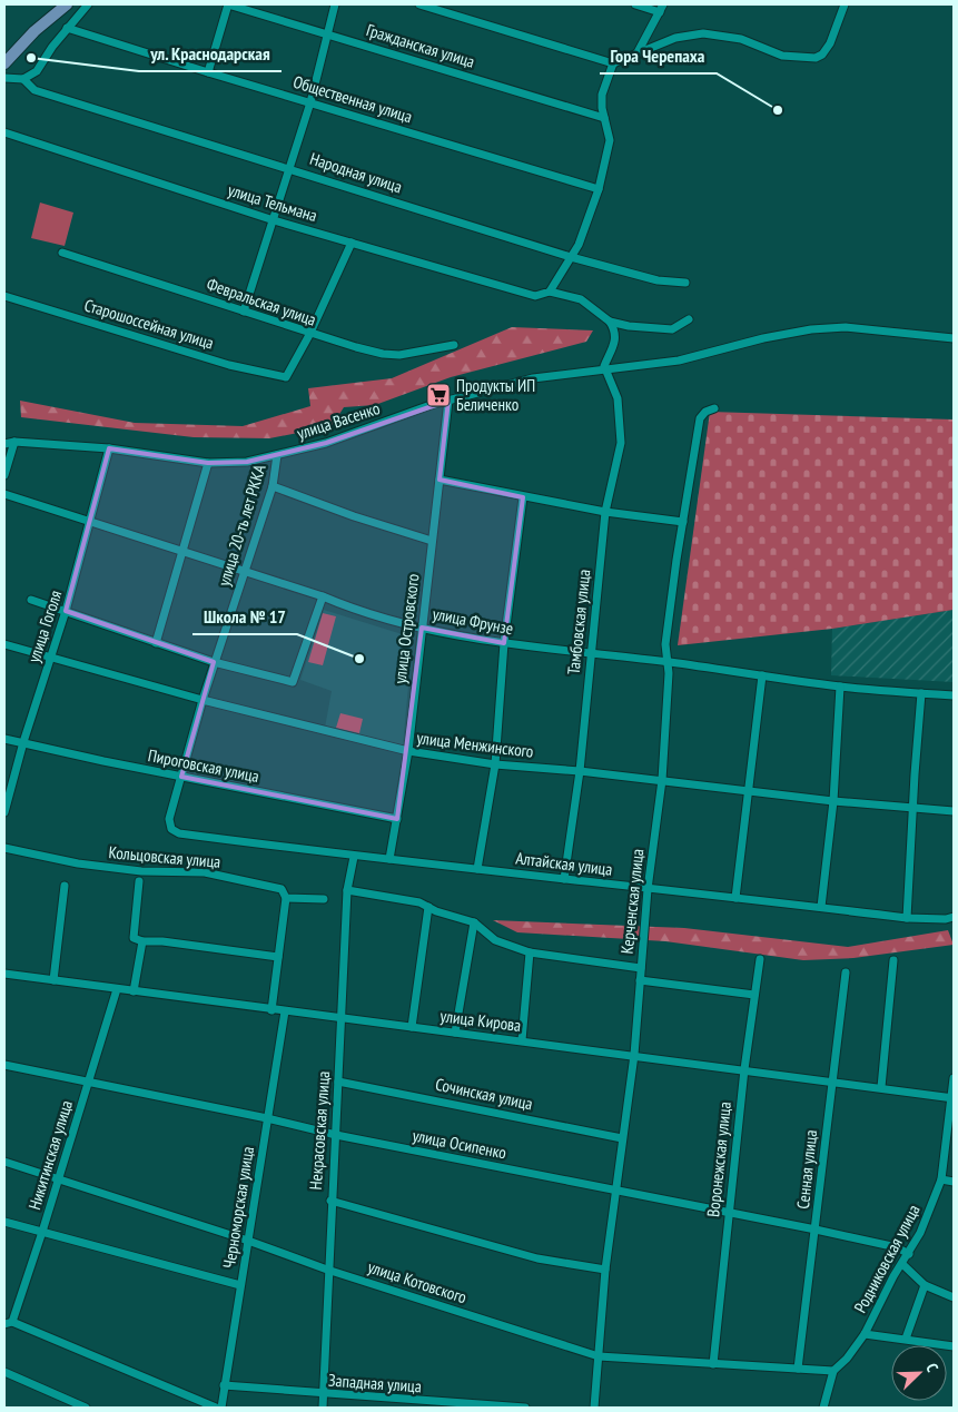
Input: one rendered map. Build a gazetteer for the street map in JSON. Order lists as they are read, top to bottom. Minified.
{"streets":{"street":["Гражданская улица","Общественная улица","Народная улица","улица Тельмана","Февральская улица","Старошоссейная улица","улица Васенко","улица 20-ть лет РККА","улица Фрунзе","Тамбовская улица","улица Гоголя","улица Островского","улица Менжинского","Пироговская улица","Кольцовская улица","Алтайская улица","Керченская улица","улица Кирова","Сочинская улица","Некрасовская улица","улица Осипенко","Никитинская улица","Воронежская улица","Сенная улица","Черноморская улица","Родниковская улица","улица Котовского","Западная улица"]},"crossings":[["Февральская улица","Старошоссейная улица"],["улица Васенко","улица 20-ть лет РККА"],["улица Васенко","Тамбовская улица"],["улица Васенко","улица Гоголя"],["улица Васенко","улица Островского"],["улица 20-ть лет РККА","улица Фрунзе"],["улица 20-ть лет РККА","улица Менжинского"],["улица 20-ть лет РККА","Пироговская улица"],["улица 20-ть лет РККА","Алтайская улица"],["улица Фрунзе","Тамбовская улица"],["улица Фрунзе","улица Гоголя"],["улица Фрунзе","улица Островского"],["улица Фрунзе","Керченская улица"],["Тамбовская улица","улица Менжинского"],["Тамбовская улица","Алтайская улица"],["улица Гоголя","улица Менжинского"],["улица Гоголя","Пироговская улица"],["улица Островского","улица Менжинского"],["улица Островского","Пироговская улица"],["улица Островского","Алтайская улица"],["улица Менжинского","Керченская улица"],["Алтайская улица","Керченская улица"],["Алтайская улица","Некрасовская улица"],["Керченская улица","улица Кирова"],["Керченская улица","Сочинская улица"],["Керченская улица","улица Осипенко"],["Керченская улица","улица Котовского"],["улица Кирова","Некрасовская улица"],["улица Кирова","Никитинская улица"],["улица Кирова","Воронежская улица"],["улица Кирова","Сенная улица"],["улица Кирова","Черноморская улица"],["улица Кирова","Родниковская улица"],["Сочинская улица","Некрасовская улица"],["Некрасовская улица","улица Осипенко"],["Некрасовская улица","улица Котовского"],["Некрасовская улица","Западная улица"],["улица Осипенко","Никитинская улица"],["улица Осипенко","Воронежская улица"],["улица Осипенко","Сенная улица"],["улица Осипенко","Черноморская улица"],["улица Осипенко","Родниковская улица"],["Никитинская улица","улица Котовского"],["Воронежская улица","улица Котовского"],["Сенная улица","улица Котовского"],["Черноморская улица","улица Котовского"],["Черноморская улица","Западная улица"],["Родниковская улица","улица Котовского"]],"places":{"other":["ул. Краснодарская","Гора Черепаха","Школа № 17"],"supermarket":["Продукты ИП Беличенко"]},"north":"top right"}
